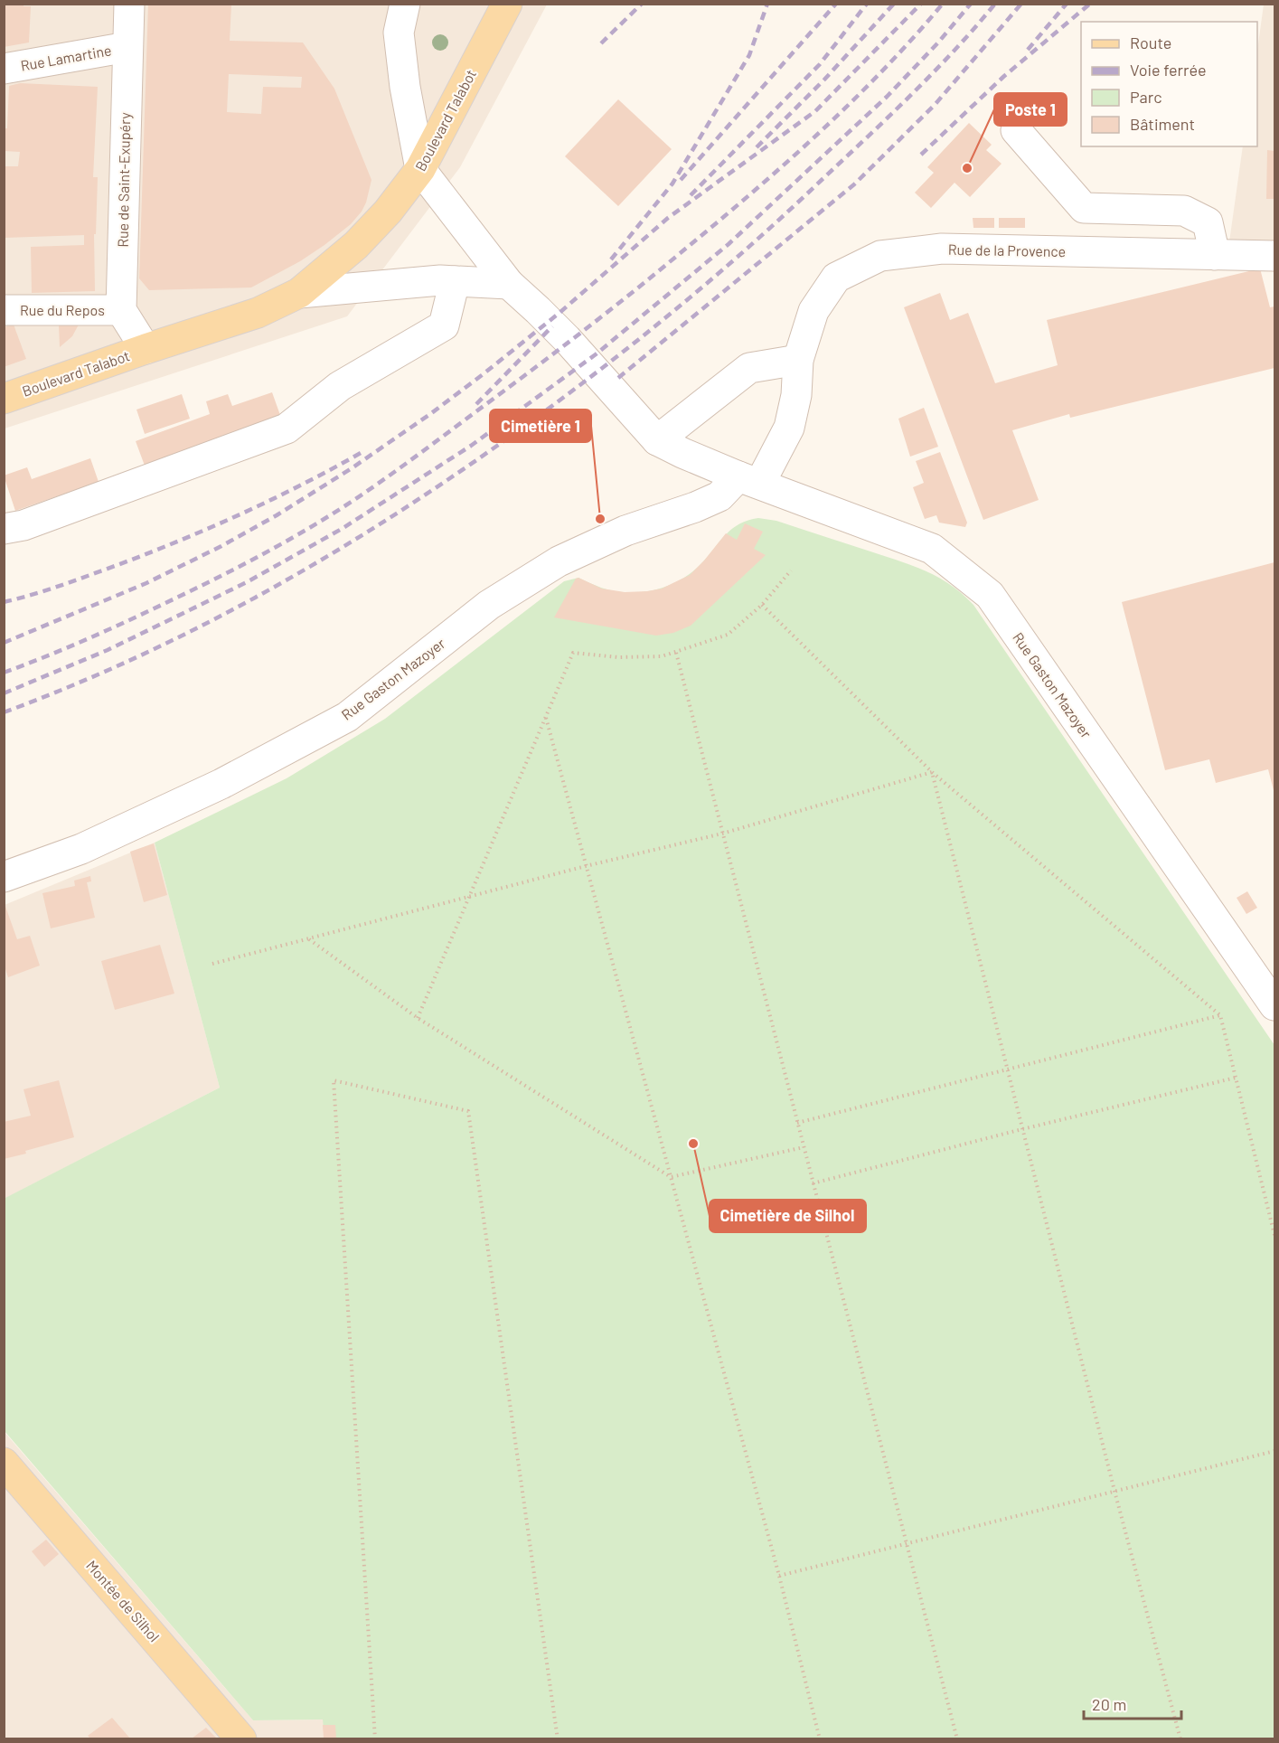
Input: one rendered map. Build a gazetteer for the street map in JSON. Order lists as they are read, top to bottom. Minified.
{"streets":{"main road":["Boulevard Talabot","Montée de Silhol"],"street":["Rue Lamartine","Rue de Saint-Exupéry","Rue de la Provence","Rue du Repos","Rue Gaston Mazoyer"]},"crossings":[["Rue Lamartine","Rue de Saint-Exupéry"],["Rue de Saint-Exupéry","Rue du Repos"],["Rue de la Provence","Rue Gaston Mazoyer"]],"places":["Poste 1","Cimetière 1","Cimetière de Silhol"],"legend":["Route","Voie ferrée","Parc","Bâtiment"],"scale_bar":"20 m"}
